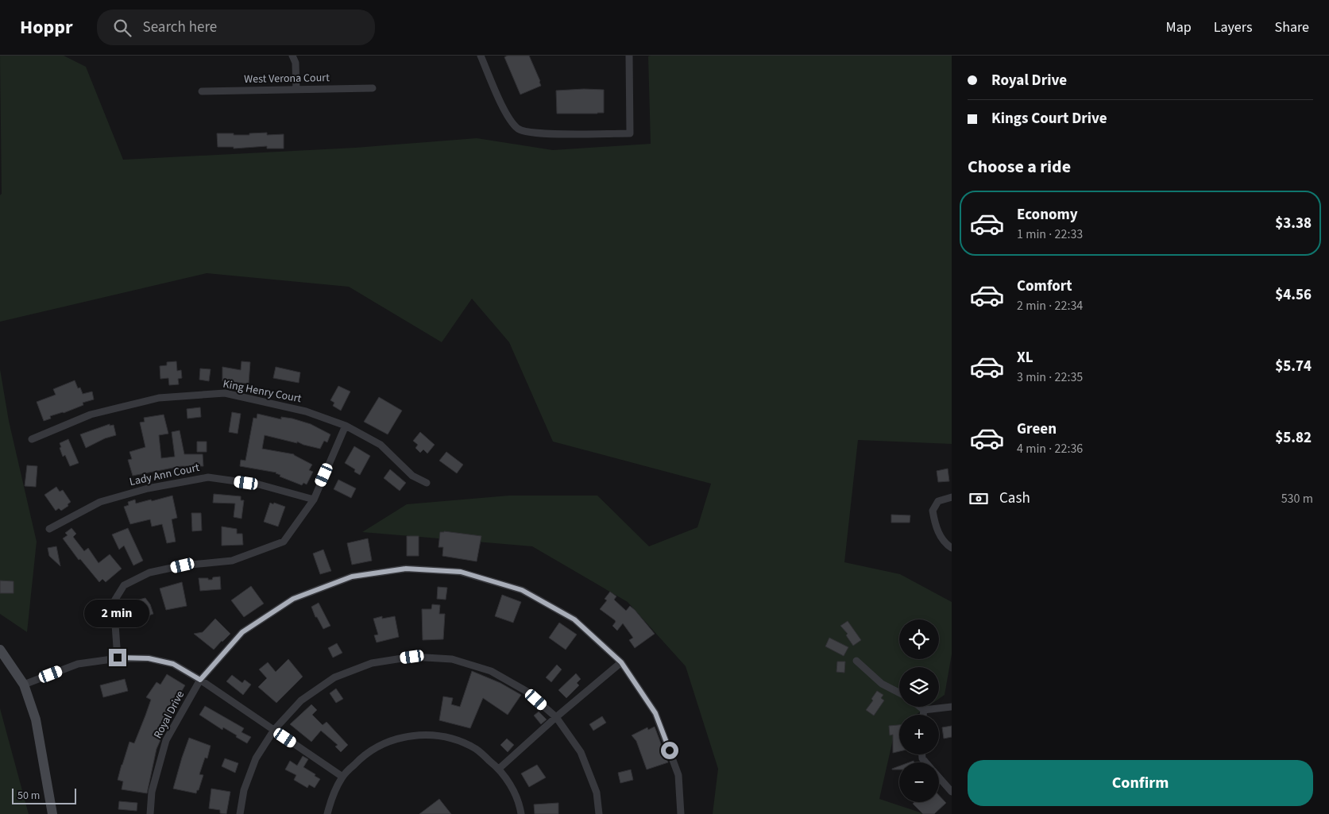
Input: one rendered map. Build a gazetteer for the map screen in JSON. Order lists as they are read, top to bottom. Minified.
{"streets":{"street":["West Verona Court","King Henry Court","Lady Ann Court","Royal Drive"]},"scale_bar":"50 m","page":{"header":"Hoppr","search":"Search here","nav":["Map","Layers","Share"],"banner":["Royal Drive","Kings Court Drive"],"heading":"Choose a ride","list":[{"name":"Economy","note":"1 min · 22:33","value":"$3.38"},{"name":"Comfort","note":"2 min · 22:34","value":"$4.56"},{"name":"XL","note":"3 min · 22:35","value":"$5.74"},{"name":"Green","note":"4 min · 22:36","value":"$5.82"}],"pay":["Cash","530 m"],"bubble":"2 min","map_buttons":["+","−"],"buttons":"Confirm","scale":"50 m"}}
